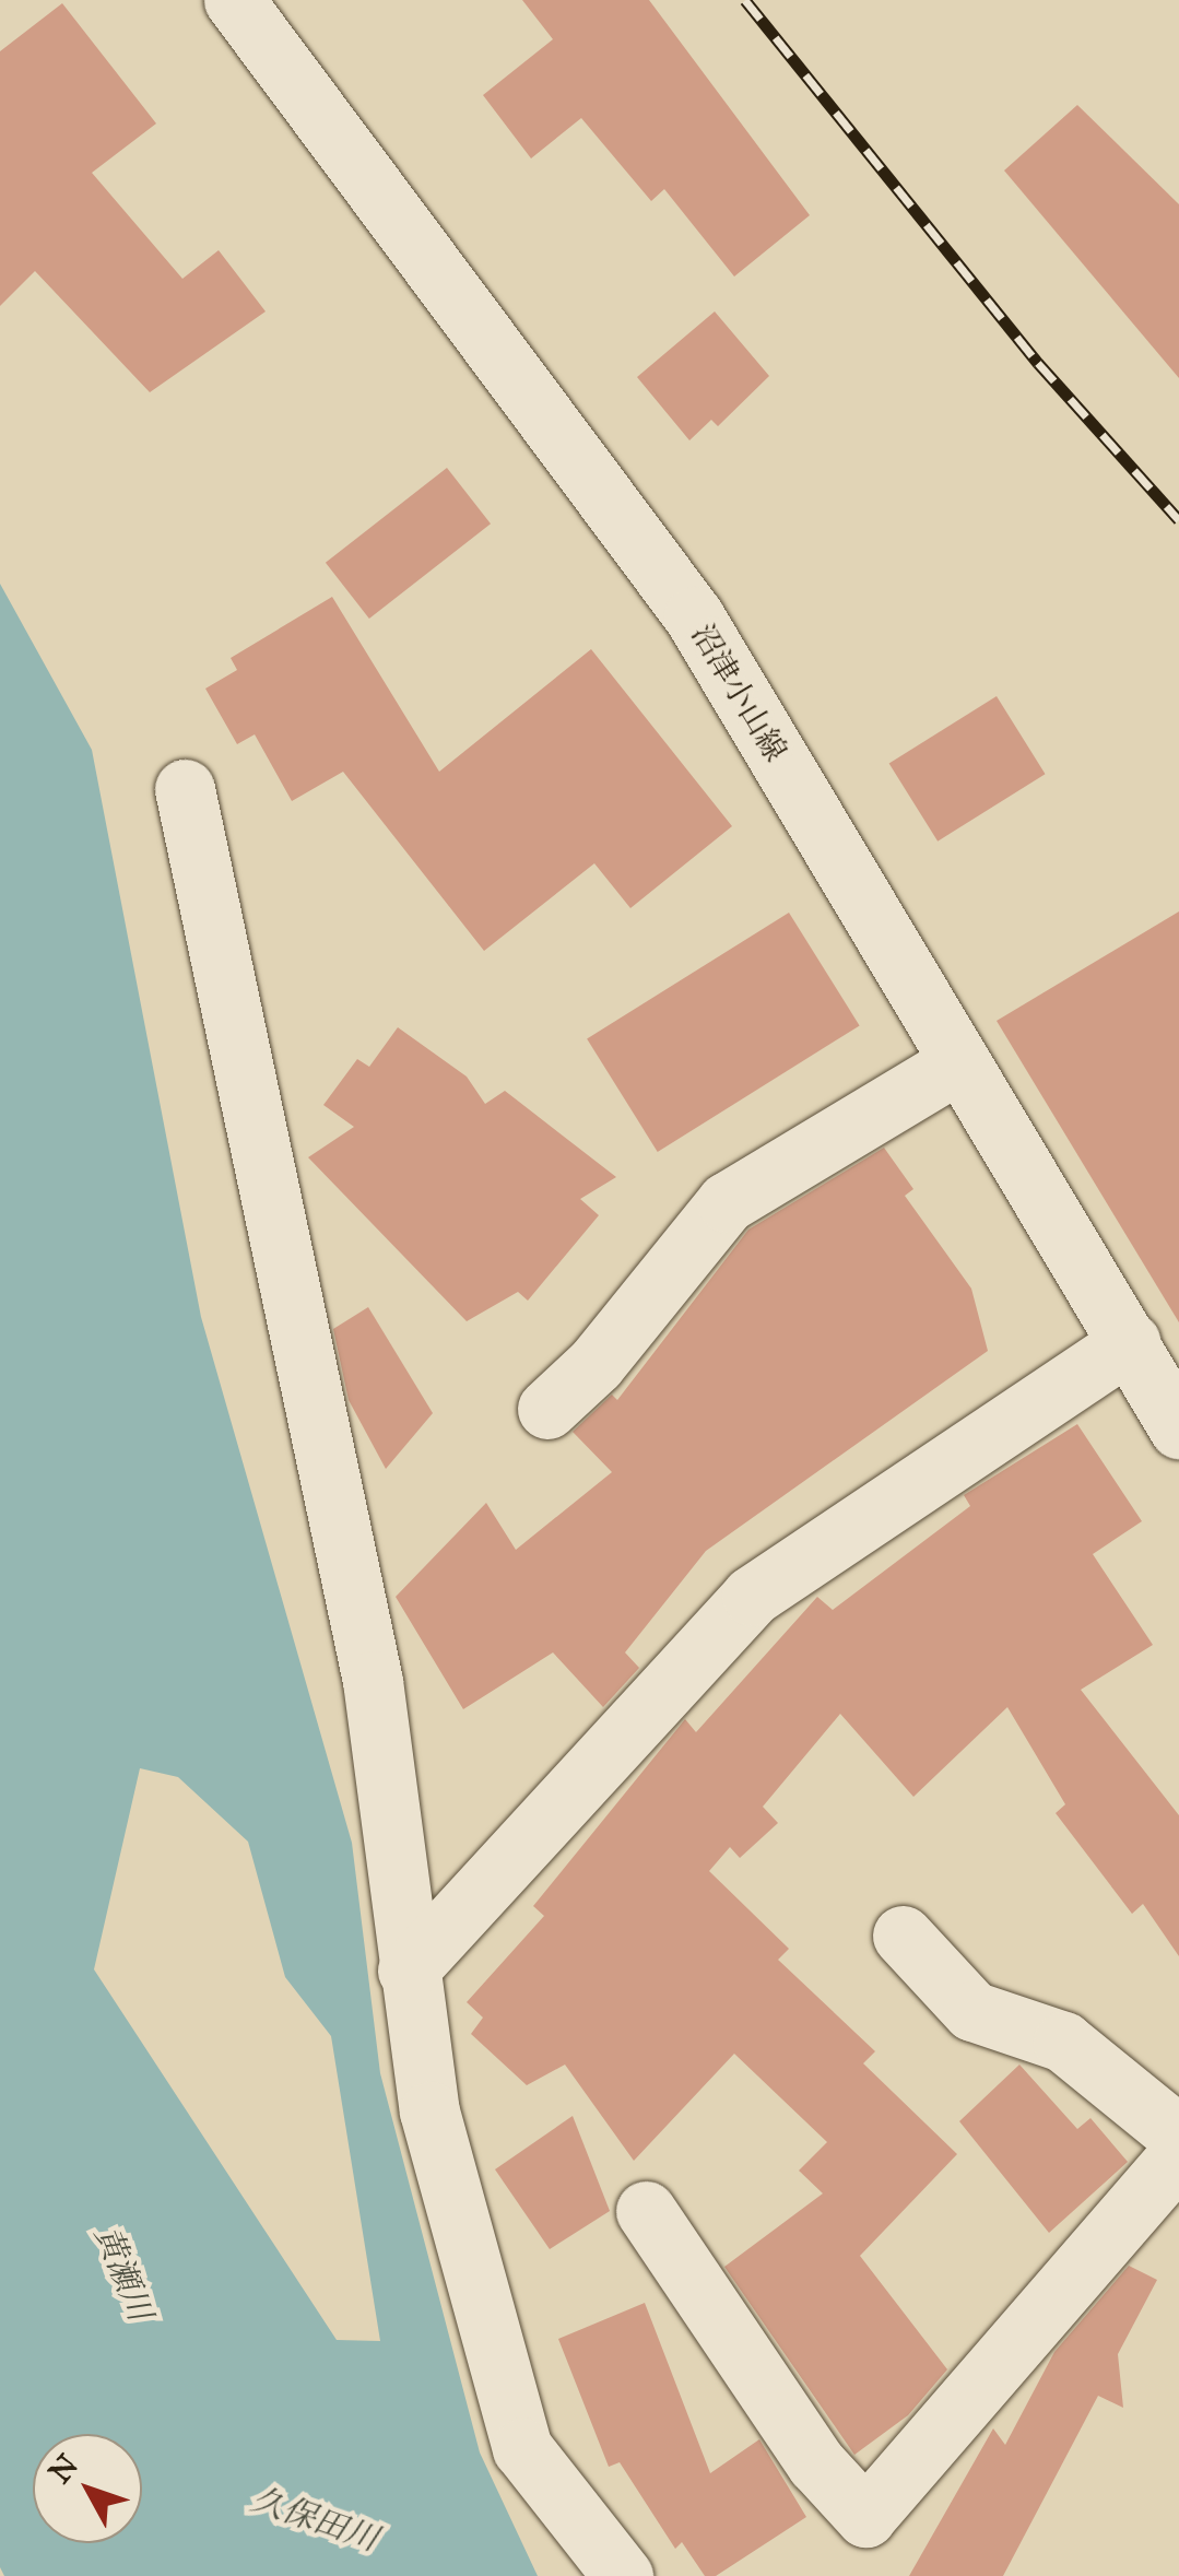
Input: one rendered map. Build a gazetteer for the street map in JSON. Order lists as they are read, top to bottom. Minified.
{"streets":{"street":["沼津小山線"]},"water":["黄瀬川","久保田川"],"north":"top left"}
